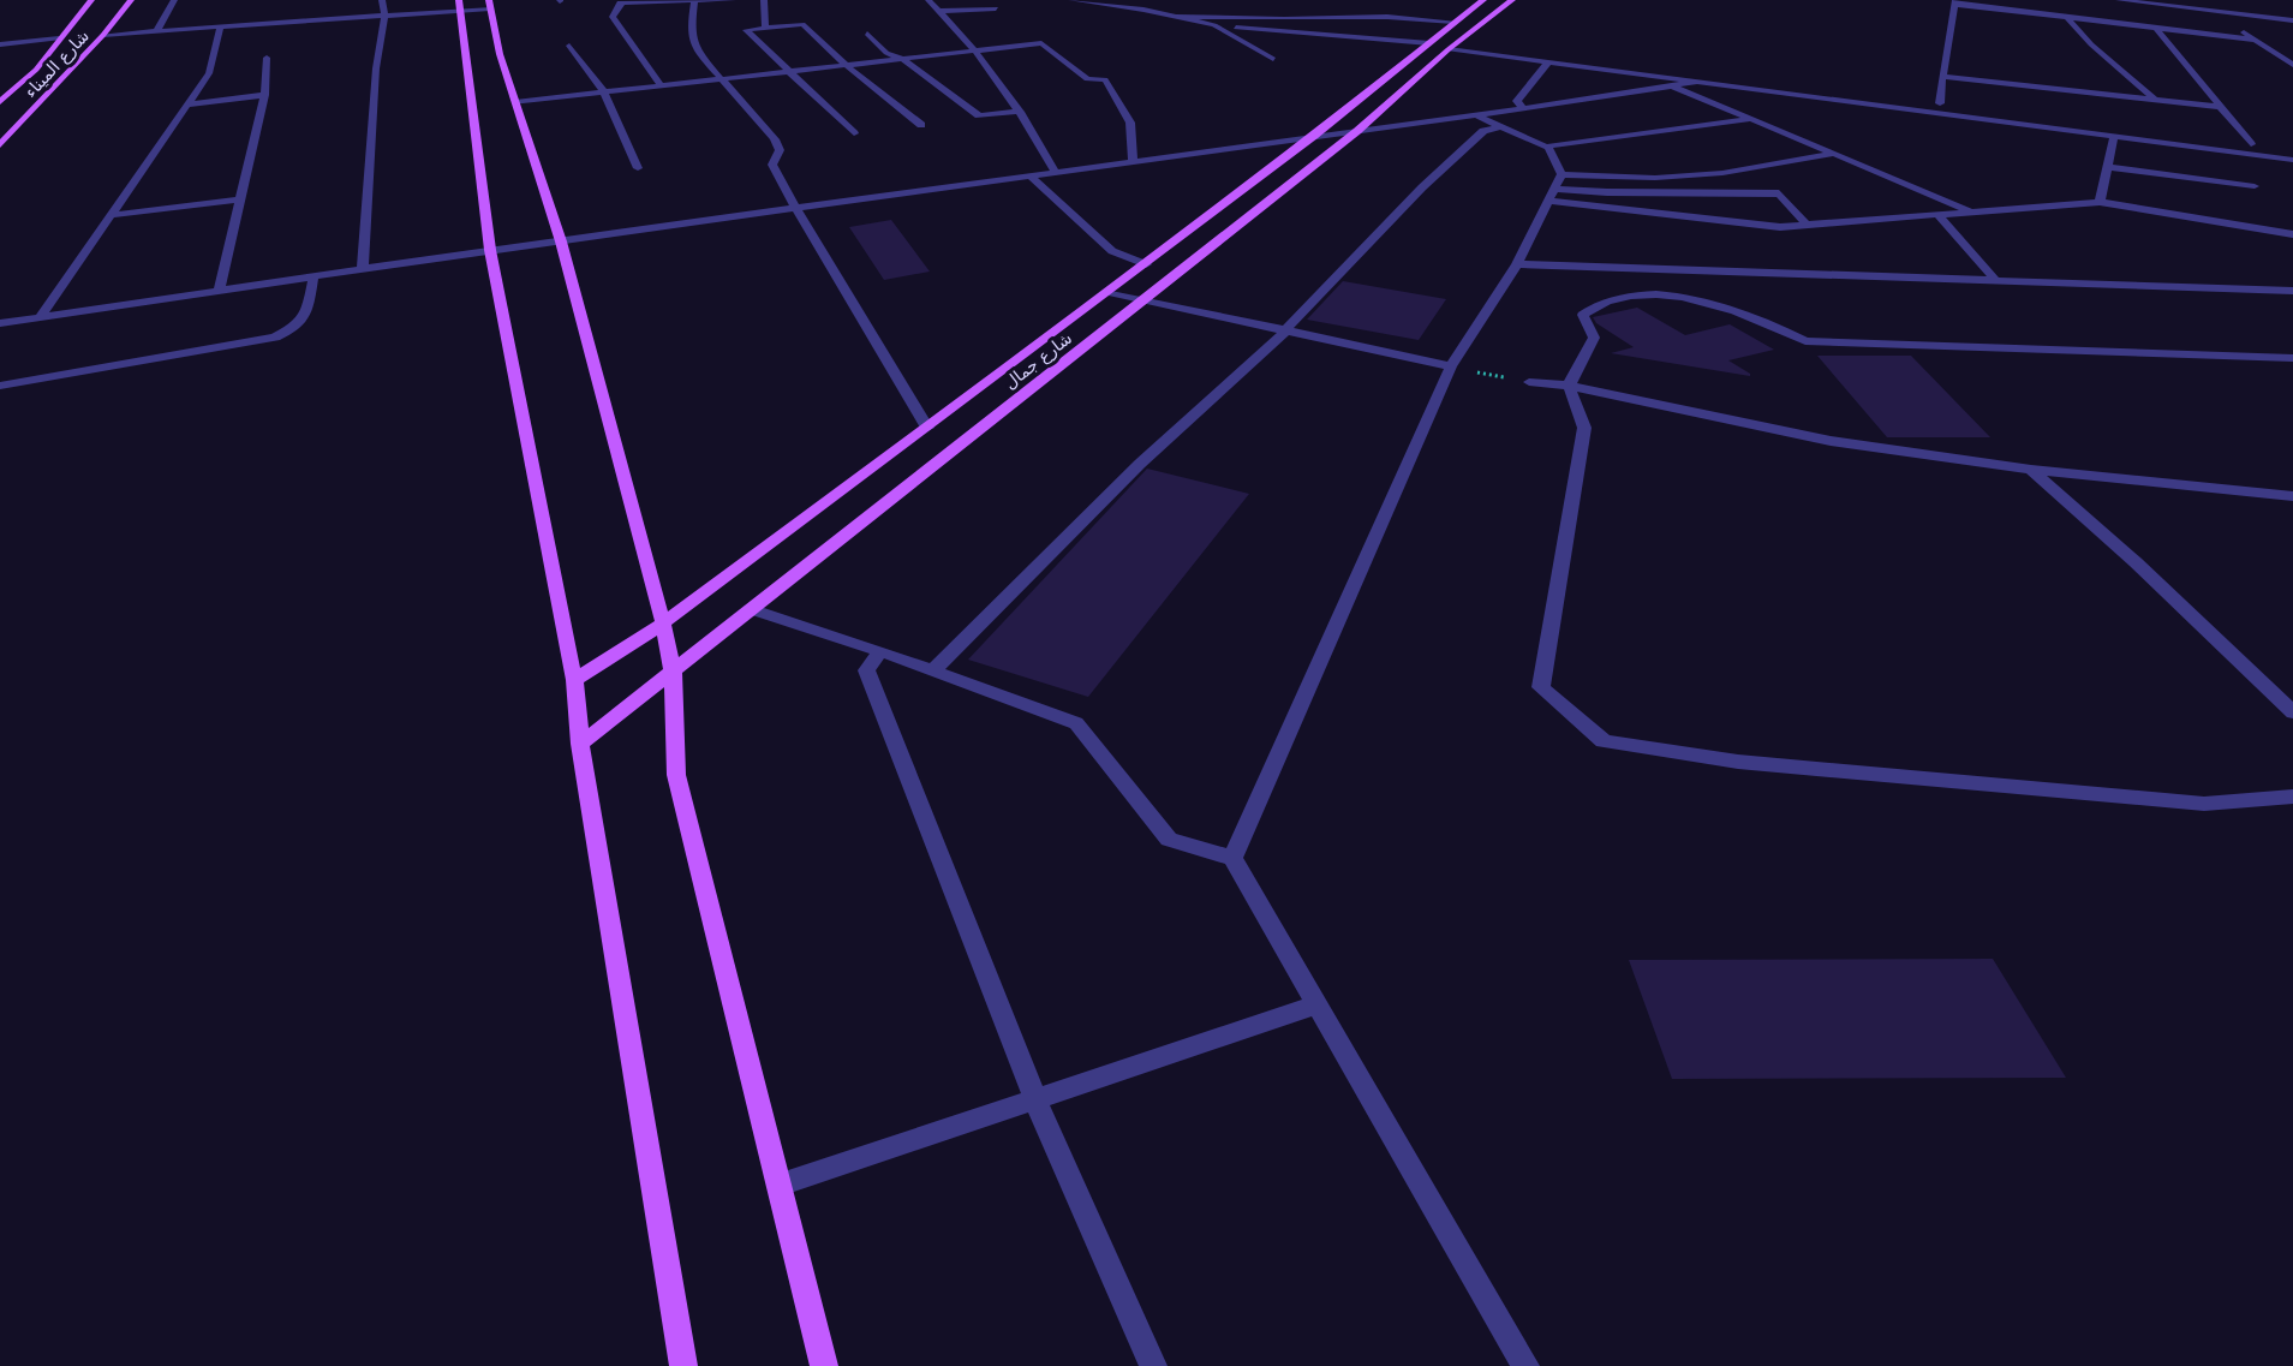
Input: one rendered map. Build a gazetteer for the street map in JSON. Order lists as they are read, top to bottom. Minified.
{"streets":{"main road":["شارع الميناء","شارع جمال"]}}
